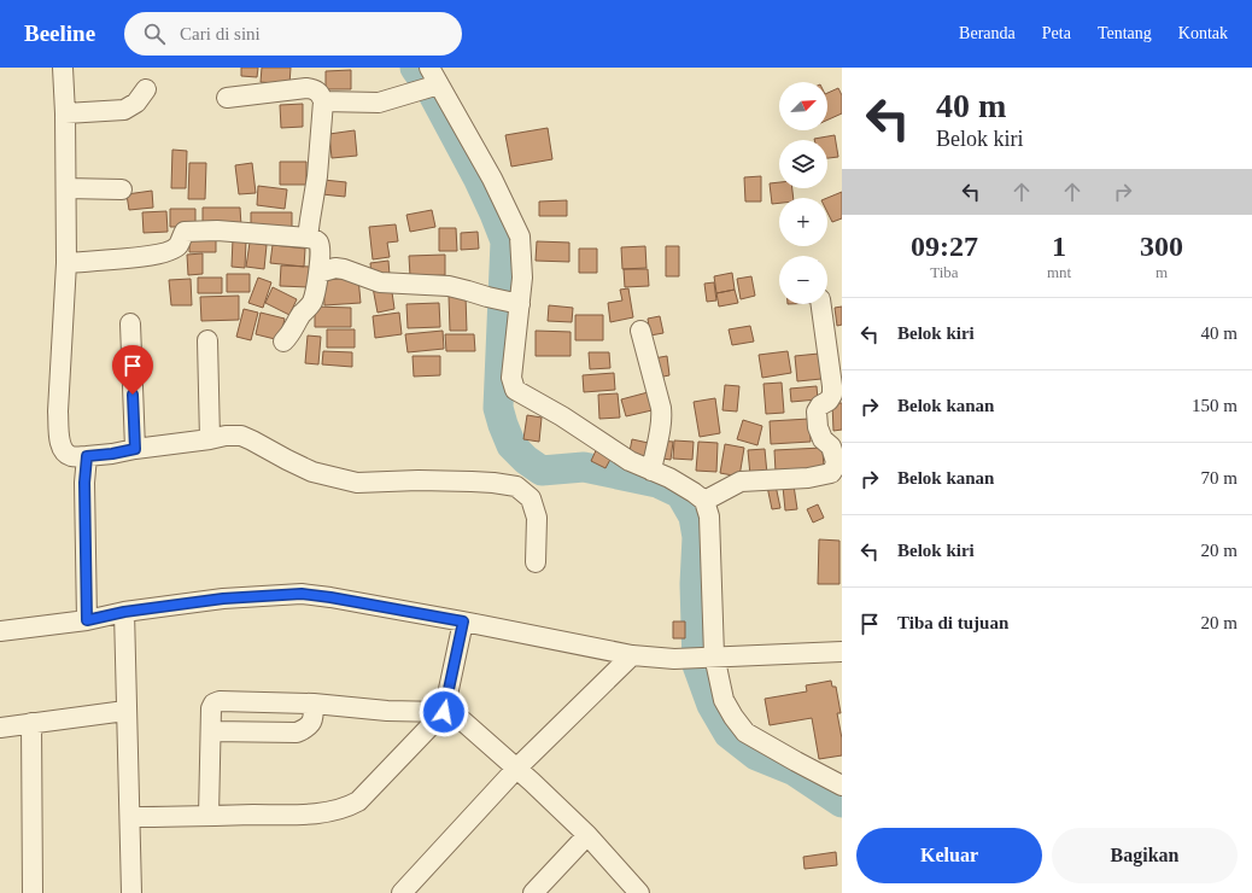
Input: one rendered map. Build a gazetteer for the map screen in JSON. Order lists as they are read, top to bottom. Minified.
{"north":"top right","page":{"header":"Beeline","search":"Cari di sini","nav":["Beranda","Peta","Tentang","Kontak"],"turn":["40 m","Belok kiri"],"map_buttons":["+","−"],"eta":["09:27","Tiba","1","mnt","300","m"],"list":[{"name":"Belok kiri","value":"40 m"},{"name":"Belok kanan","value":"150 m"},{"name":"Belok kanan","value":"70 m"},{"name":"Belok kiri","value":"20 m"},{"name":"Tiba di tujuan","value":"20 m"}],"buttons":["Keluar","Bagikan"]}}
